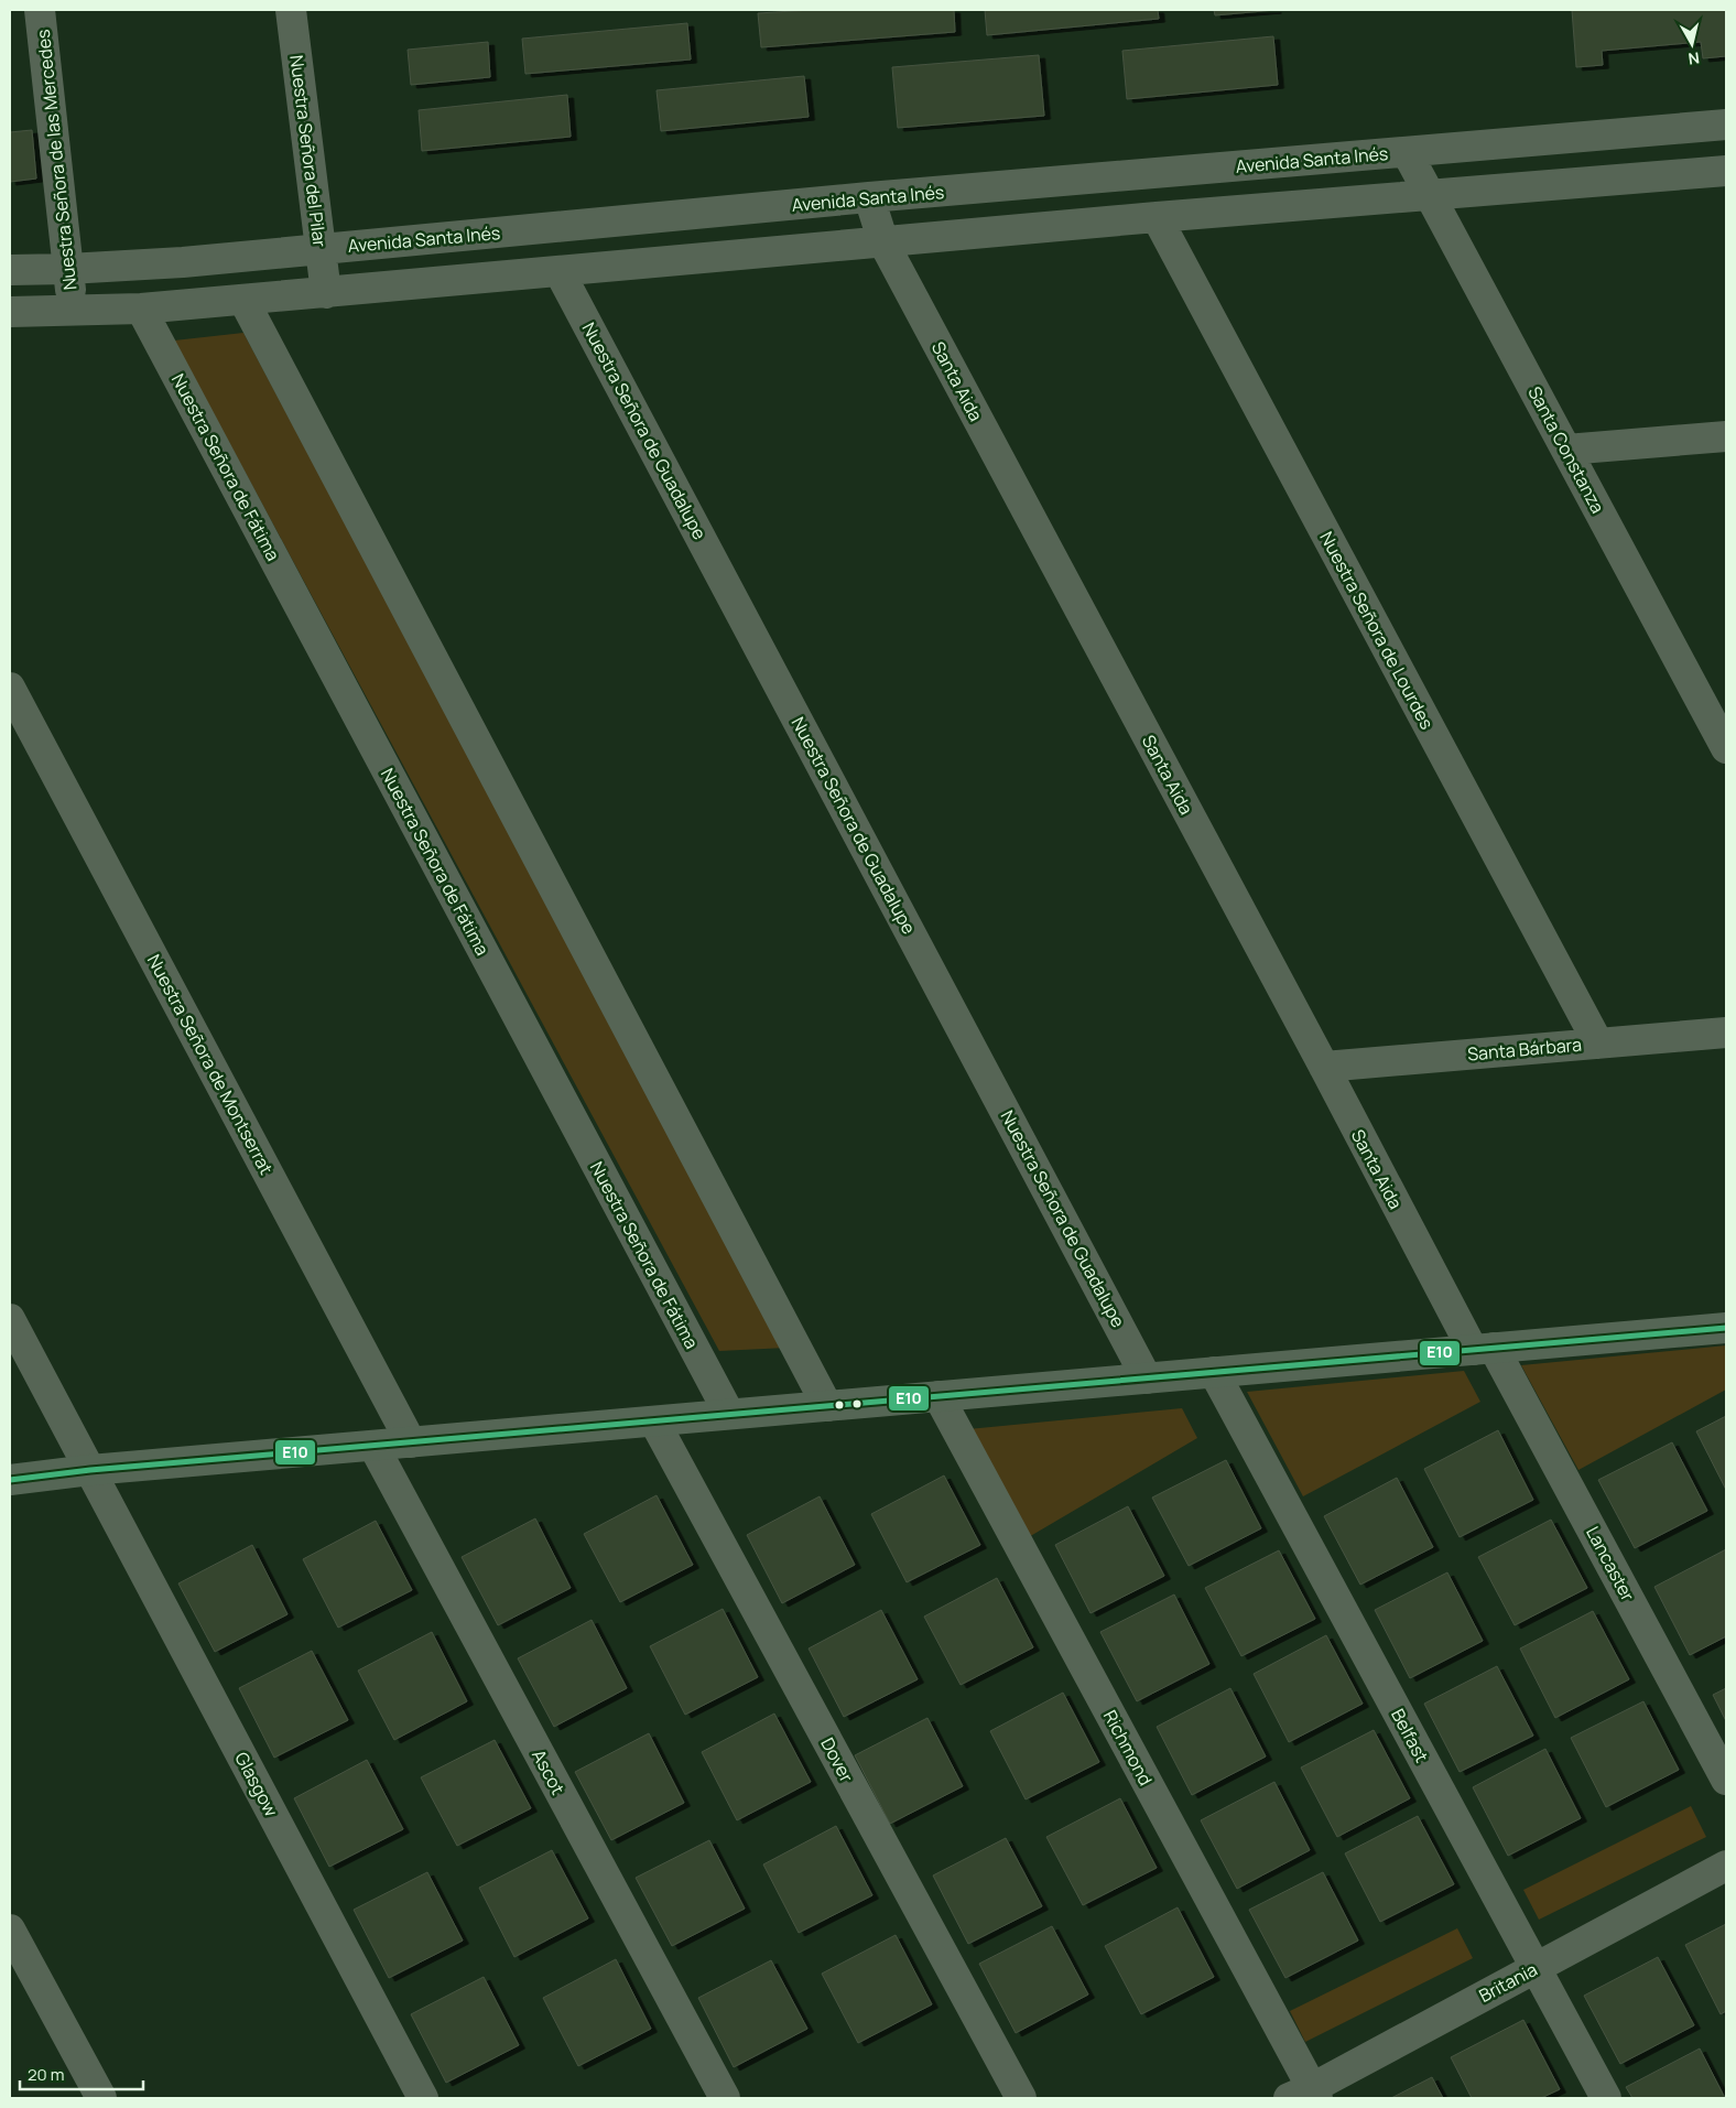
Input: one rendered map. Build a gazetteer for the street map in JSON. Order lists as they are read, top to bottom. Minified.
{"streets":{"street":["Nuestra Señora del Pilar","Nuestra Señora de las Mercedes","Avenida Santa Inés","Santa Aida","Nuestra Señora de Guadalupe","Santa Constanza","Nuestra Señora de Fátima","Nuestra Señora de Lourdes","Santa Bárbara","Nuestra Señora de Montserrat","Lancaster","Belfast","Richmond","Dover","Ascot","Glasgow","Britania"]},"crossings":[["Nuestra Señora del Pilar","Avenida Santa Inés"],["Nuestra Señora de las Mercedes","Avenida Santa Inés"],["Avenida Santa Inés","Santa Aida"],["Avenida Santa Inés","Santa Constanza"],["Santa Aida","Santa Bárbara"],["Santa Aida","Lancaster"],["Nuestra Señora de Lourdes","Santa Bárbara"],["Belfast","Britania"],["Richmond","Britania"]],"lines":["transit line E10"],"scale_bar":"20 m","north":"bottom"}
